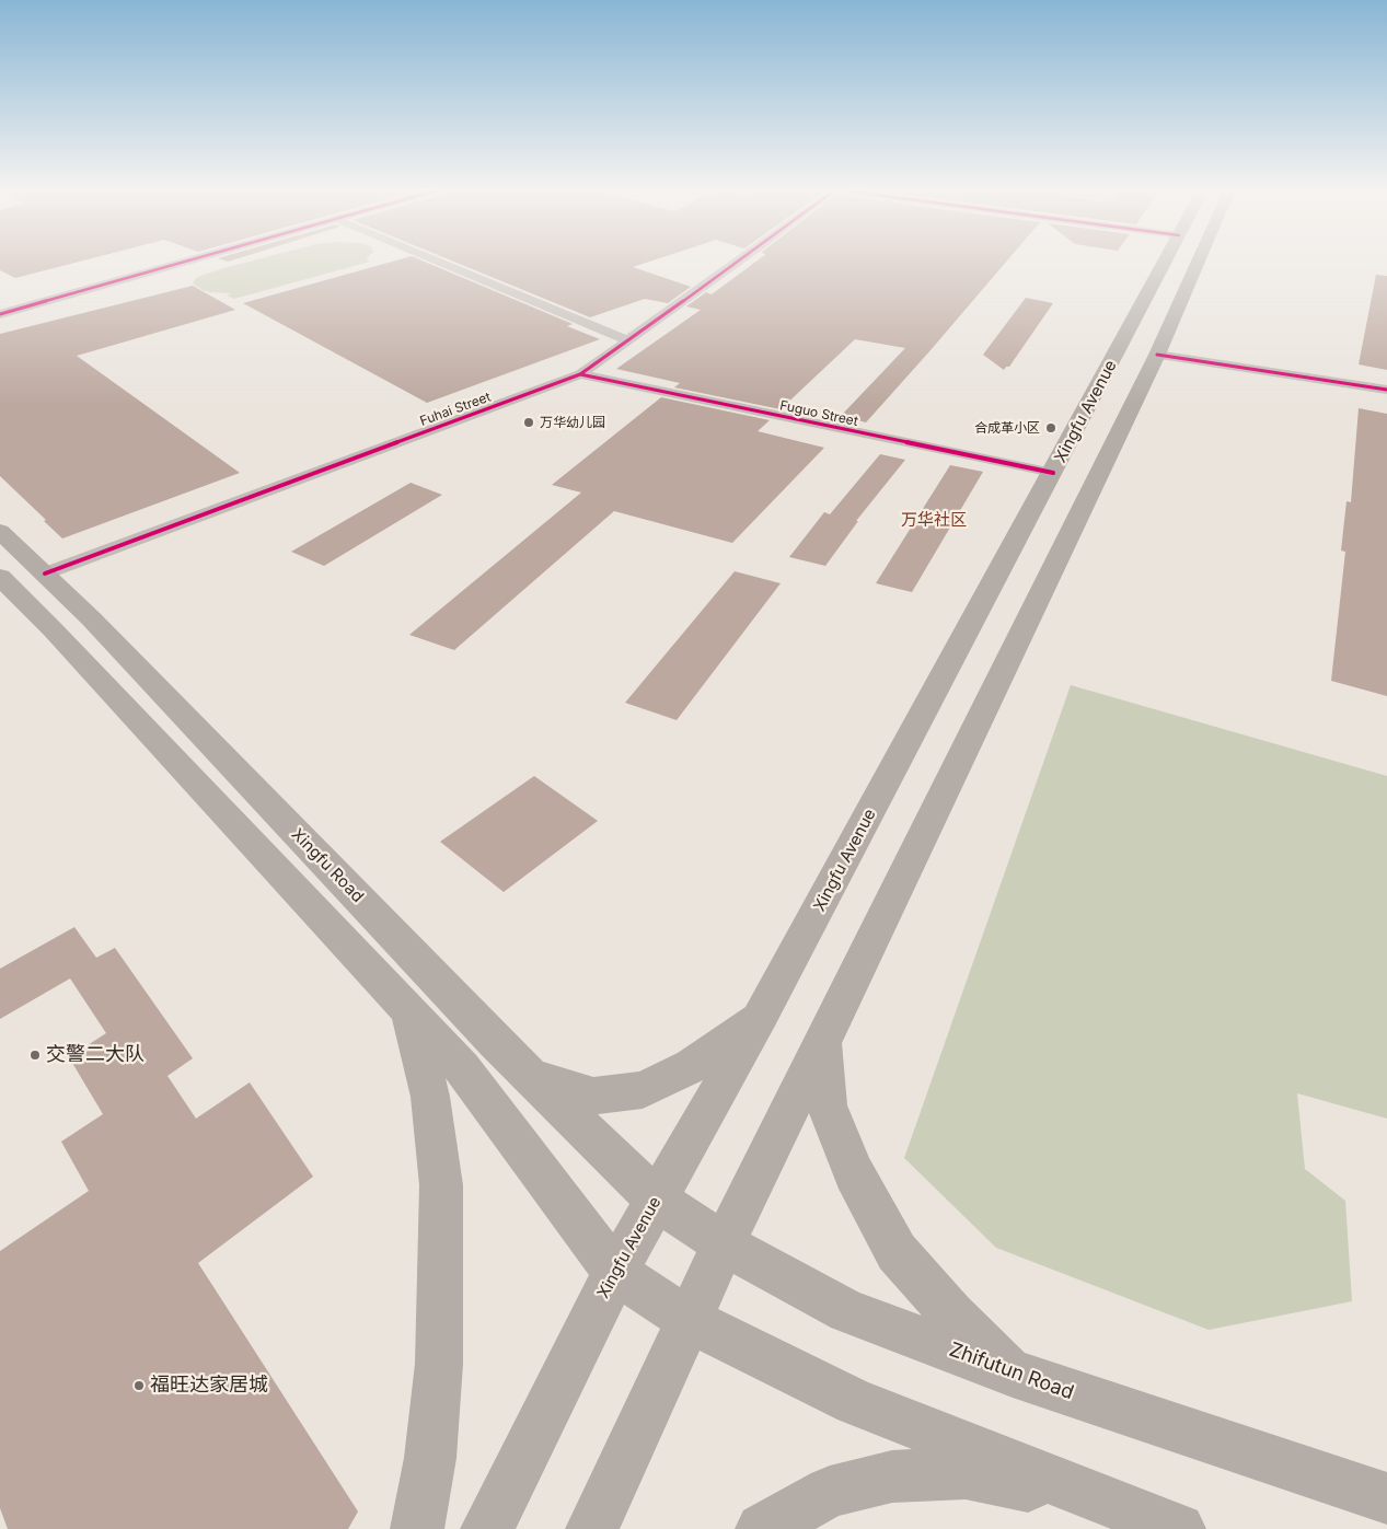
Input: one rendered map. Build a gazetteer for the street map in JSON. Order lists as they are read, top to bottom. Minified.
{"streets":{"main road":["Xingfu Avenue","Xingfu Road","Zhifutun Road"],"street":["Fuhai Street","Fuguo Street"]},"crossings":[["Fuhai Street","Fuguo Street"],["Fuhai Street","Xingfu Road"],["Xingfu Avenue","Fuguo Street"],["Xingfu Avenue","Xingfu Road"],["Xingfu Avenue","Zhifutun Road"],["Xingfu Road","Zhifutun Road"]],"districts":["万华社区"],"places":["万华幼儿园","合成革小区","交警二大队","福旺达家居城"]}
